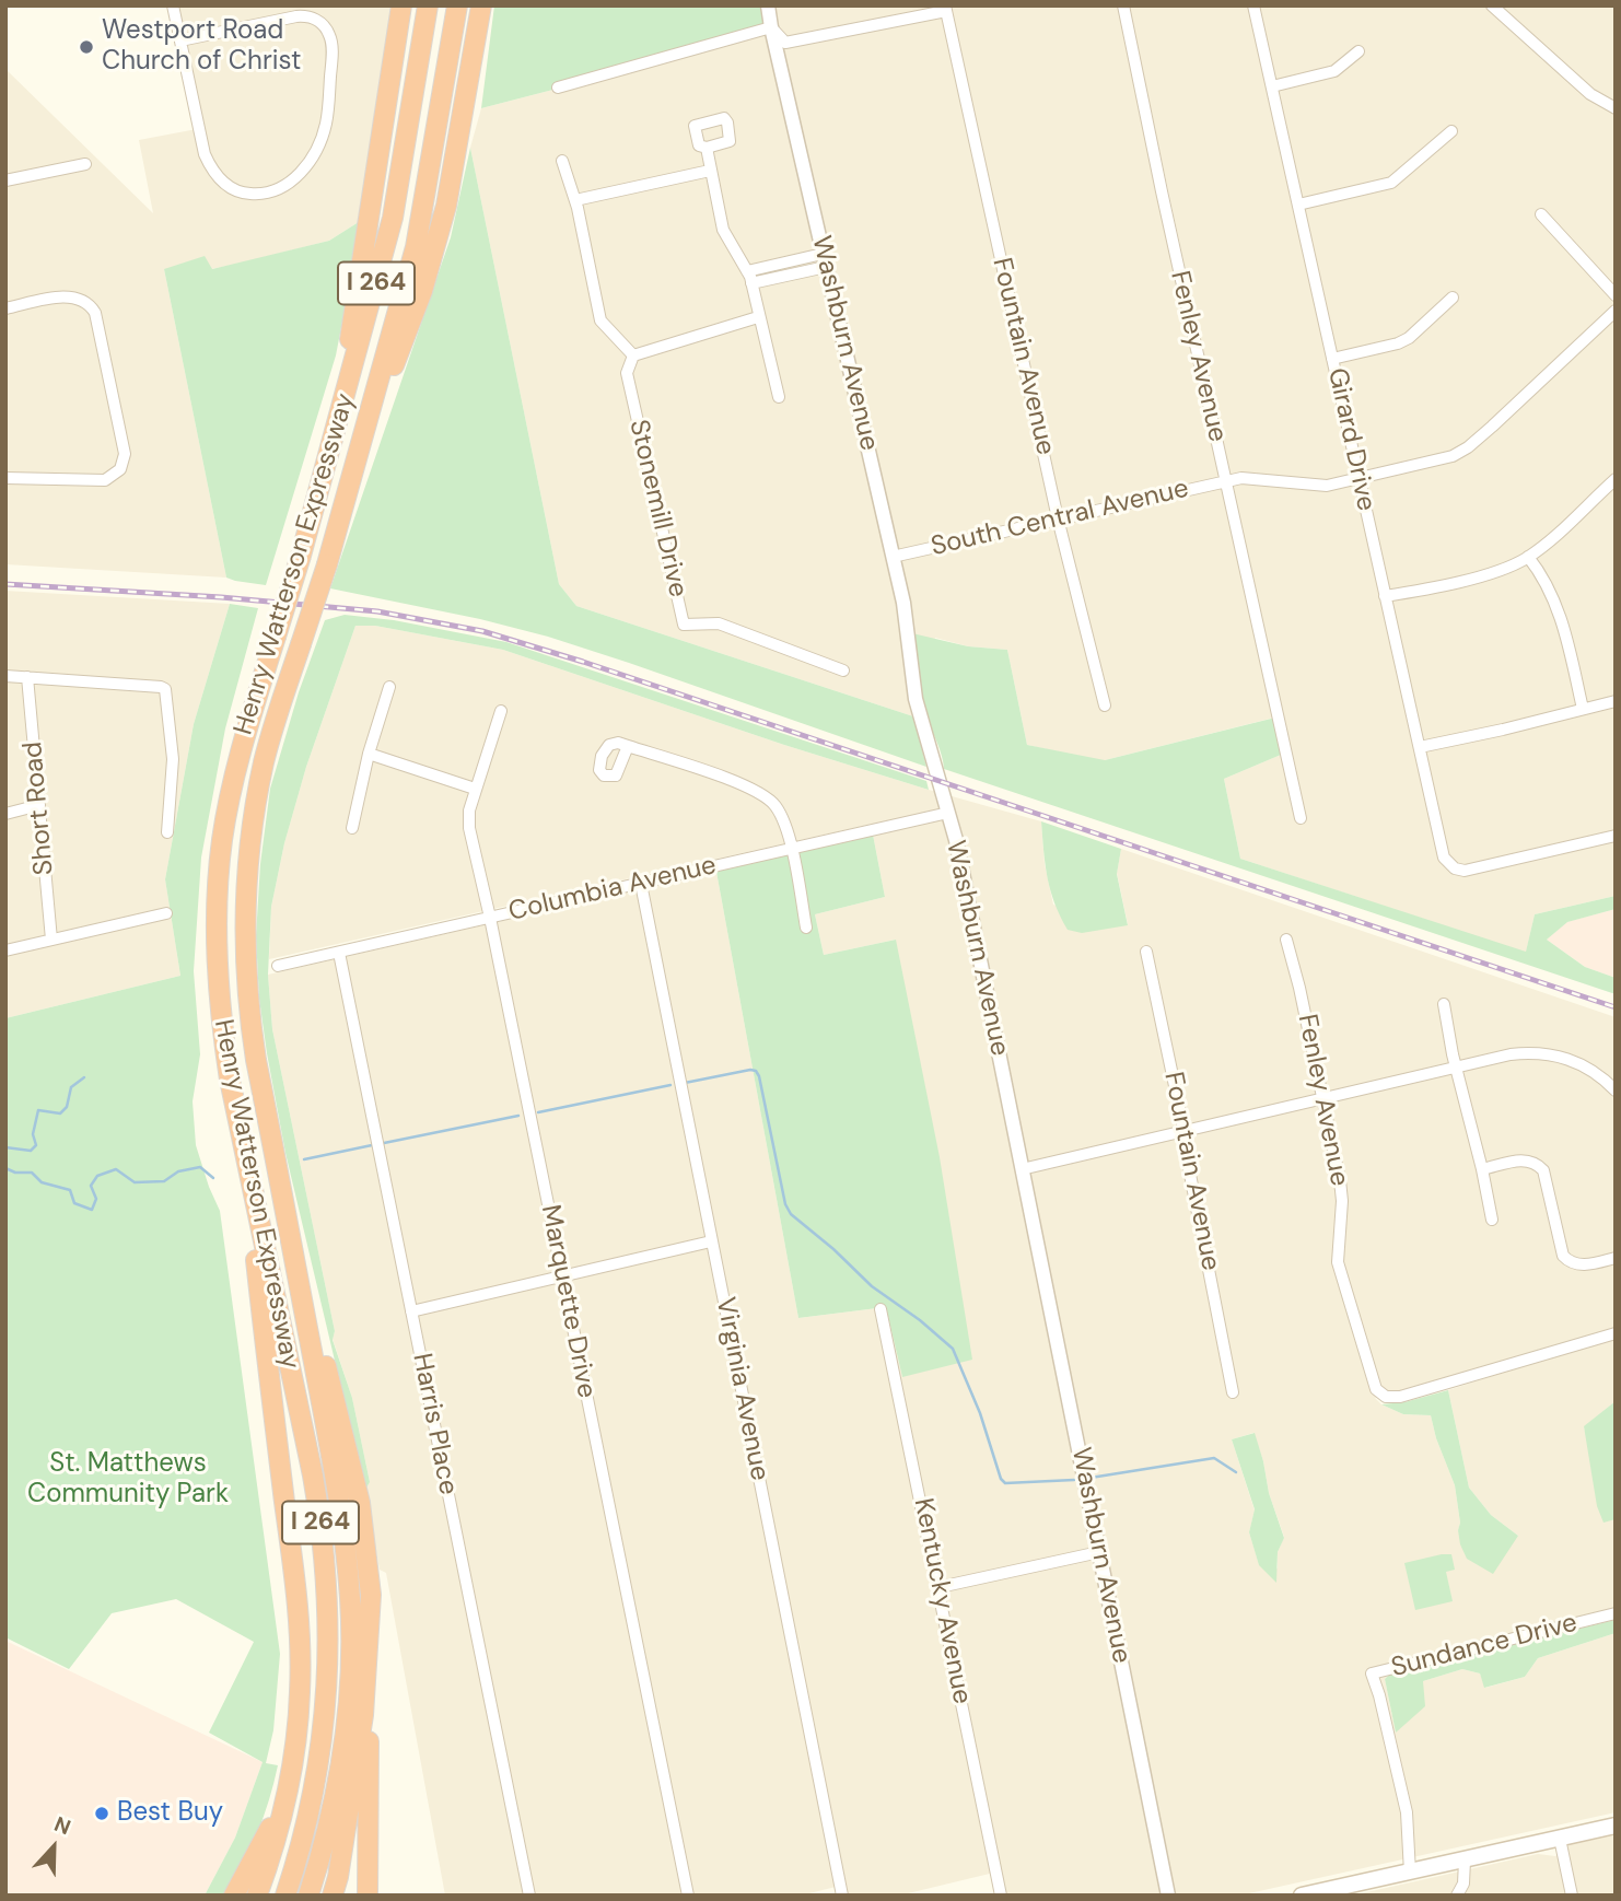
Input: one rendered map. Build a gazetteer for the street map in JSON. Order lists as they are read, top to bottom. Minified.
{"streets":{"highway":["I 264","Henry Watterson Expressway"],"street":["Washburn Avenue","Fountain Avenue","Fenley Avenue","Girard Drive","Stonemill Drive","South Central Avenue","Short Road","Columbia Avenue","Marquette Drive","Virginia Avenue","Harris Place","Kentucky Avenue","Sundance Drive"]},"crossings":[["Washburn Avenue","South Central Avenue"],["Washburn Avenue","Columbia Avenue"],["Fountain Avenue","South Central Avenue"],["Fenley Avenue","South Central Avenue"],["Girard Drive","South Central Avenue"],["Columbia Avenue","Marquette Drive"],["Columbia Avenue","Virginia Avenue"],["Columbia Avenue","Harris Place"]],"parks":["St. Matthews Community Park"],"places":["Westport Road Church of Christ","Best Buy"],"north":"top"}
